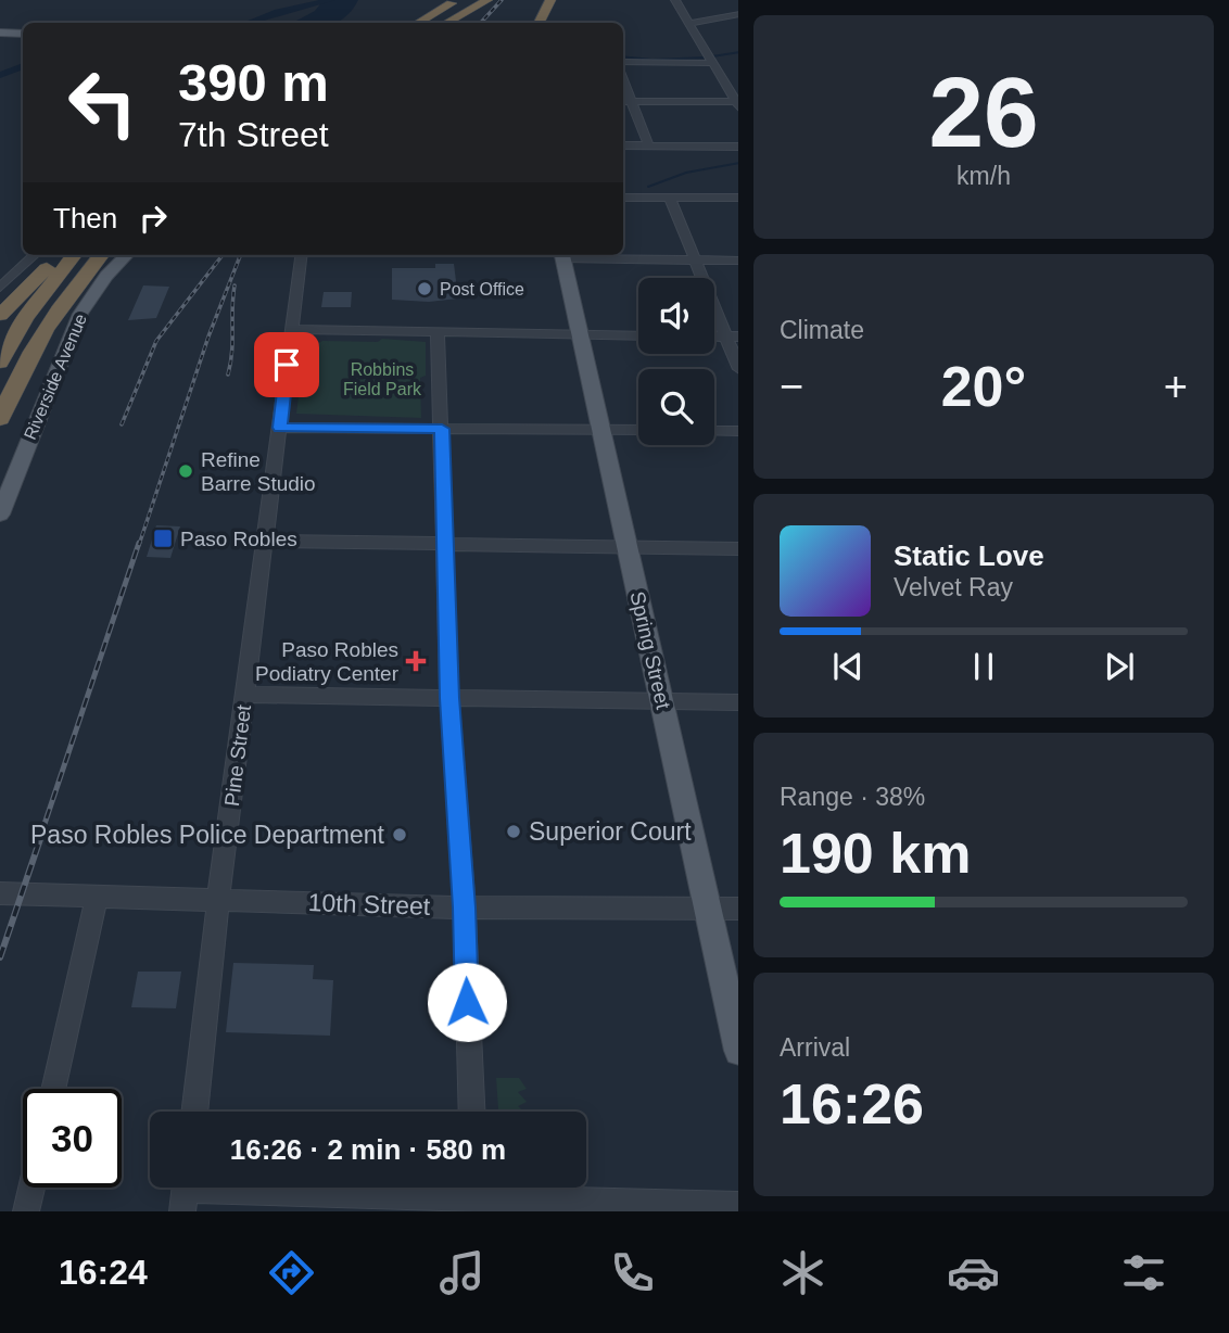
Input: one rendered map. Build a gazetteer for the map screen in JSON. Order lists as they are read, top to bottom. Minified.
{"streets":{"main road":["Riverside Avenue","Spring Street"],"street":["Pine Street","10th Street"]},"crossings":[["Spring Street","10th Street"],["Pine Street","10th Street"]],"parks":["Robbins Field Park"],"places":{"other":["Post Office","Refine Barre Studio","Superior Court","Paso Robles Police Department"],"transit":["Paso Robles"],"health":["Paso Robles Podiatry Center"]},"page":{"tile":[["26","km/h"],"Climate",["Range · 38%","190 km"],["Arrival","16:26"]],"turn":["390 m","7th Street"],"then":"Then","heat":["−","20°","+"],"song":["Static Love","Velvet Ray"],"limit":"30","trip":"16:26 · 2 min · 580 m","tabs":"16:24"}}
